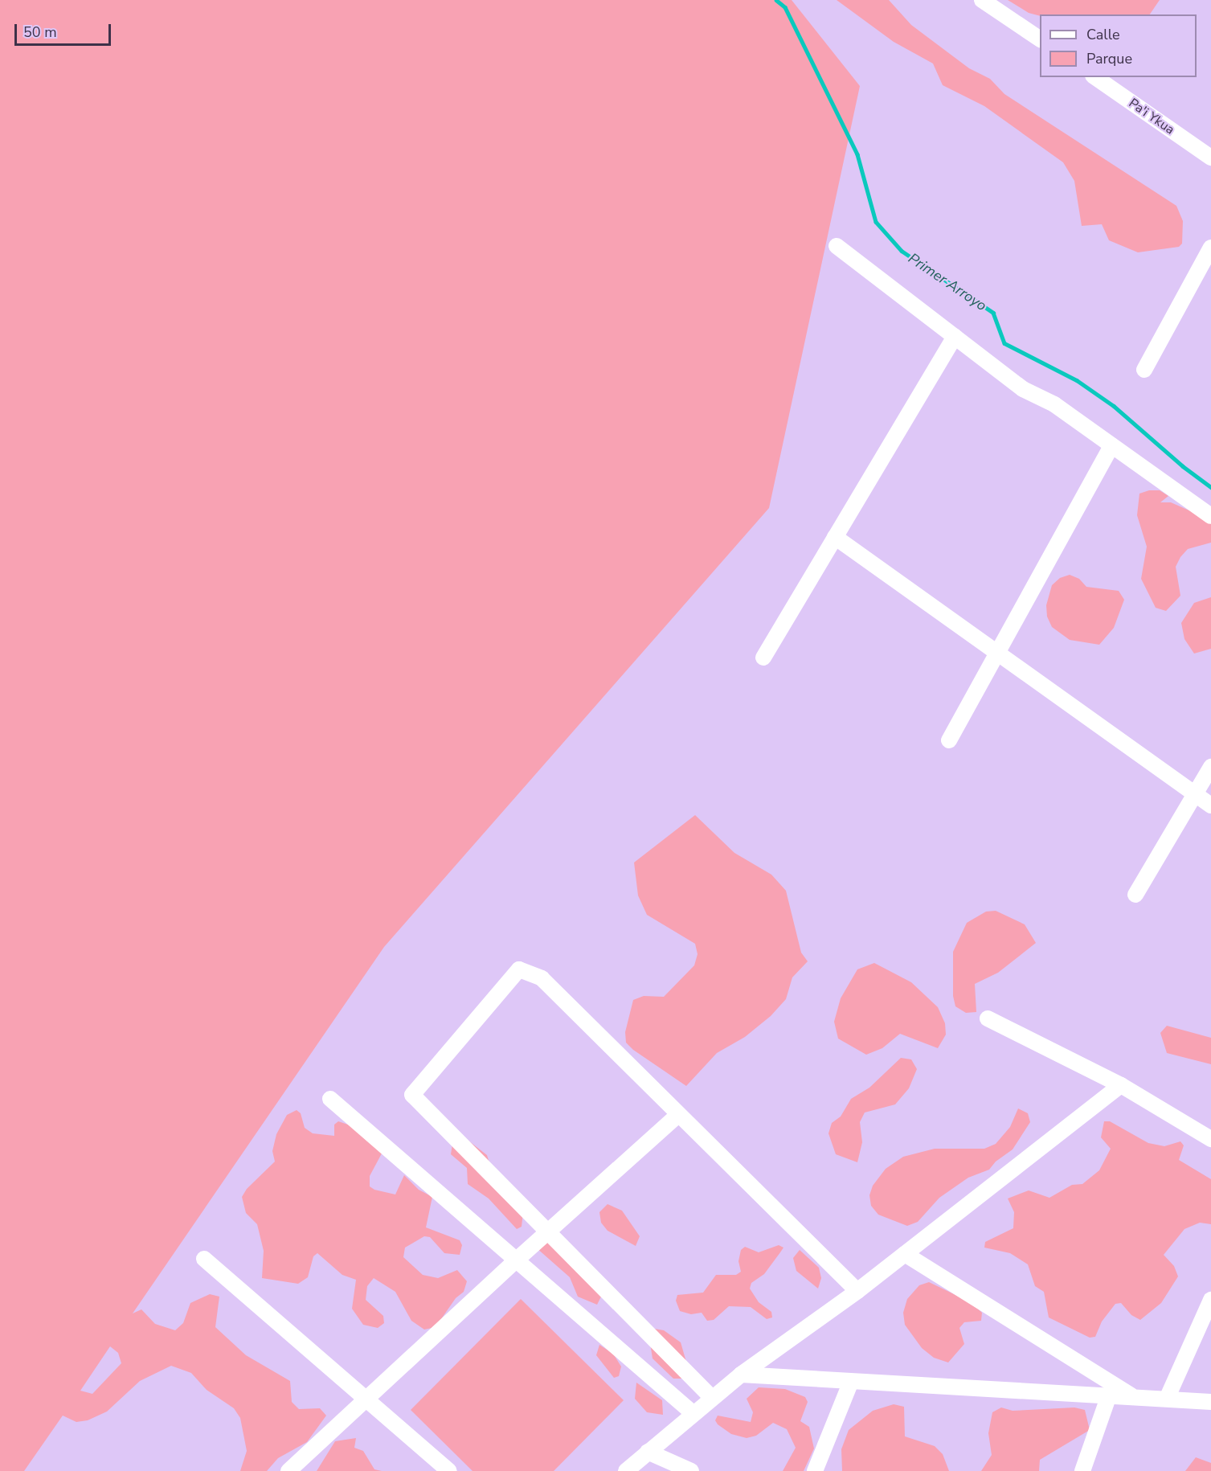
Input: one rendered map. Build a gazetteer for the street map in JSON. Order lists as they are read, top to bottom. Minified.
{"streets":{"street":["Pa'i Ykua"]},"water":["Primer Arroyo"],"legend":["Calle","Parque"],"scale_bar":"50 m"}
